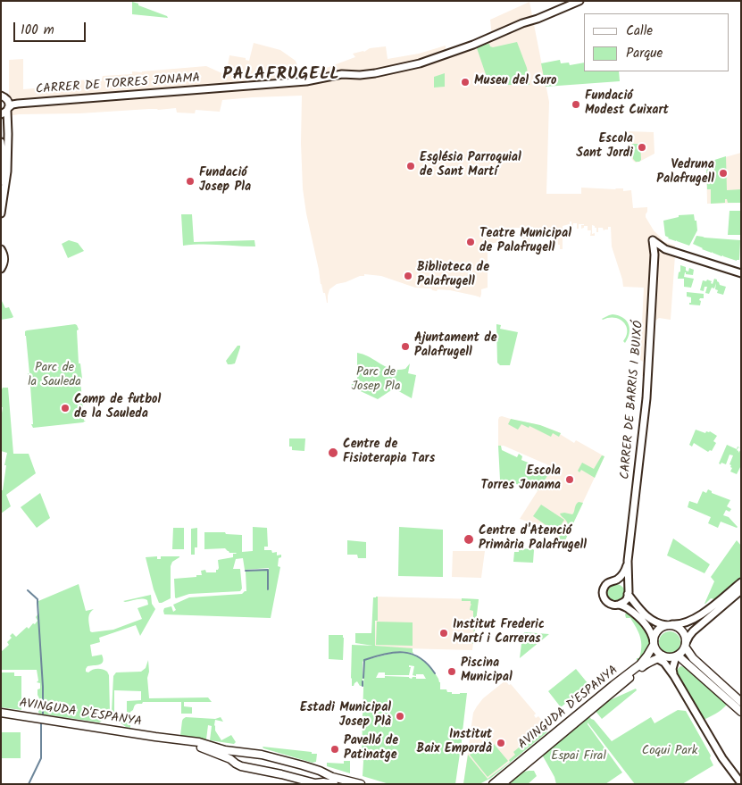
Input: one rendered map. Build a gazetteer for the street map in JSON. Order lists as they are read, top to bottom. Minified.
{"streets":{"main road":["AVINGUDA D'ESPANYA"],"street":["CARRER DE TORRES JONAMA","CARRER DE BARRIS I BUIXÓ"]},"districts":["PALAFRUGELL"],"parks":["Parc de la Sauleda","Parc de Josep Pla","Coqui Park","Espai Firal"],"places":["Museu del Suro","Fundació Modest Cuixart","Escola Sant Jordi","Església Parroquial de Sant Martí","Vedruna Palafrugell","Fundació Josep Pla","Teatre Municipal de Palafrugell","Biblioteca de Palafrugell","Ajuntament de Palafrugell","Camp de futbol de la Sauleda","Centre de Fisioterapia Tars","Escola Torres Jonama","Centre d'Atenció Primària Palafrugell","Institut Frederic Martí i Carreras","Piscina Municipal","Estadi Municipal Josep Plà","Institut Baix Empordà","Pavelló de Patinatge"],"legend":["Calle","Parque"],"scale_bar":"100 m"}
